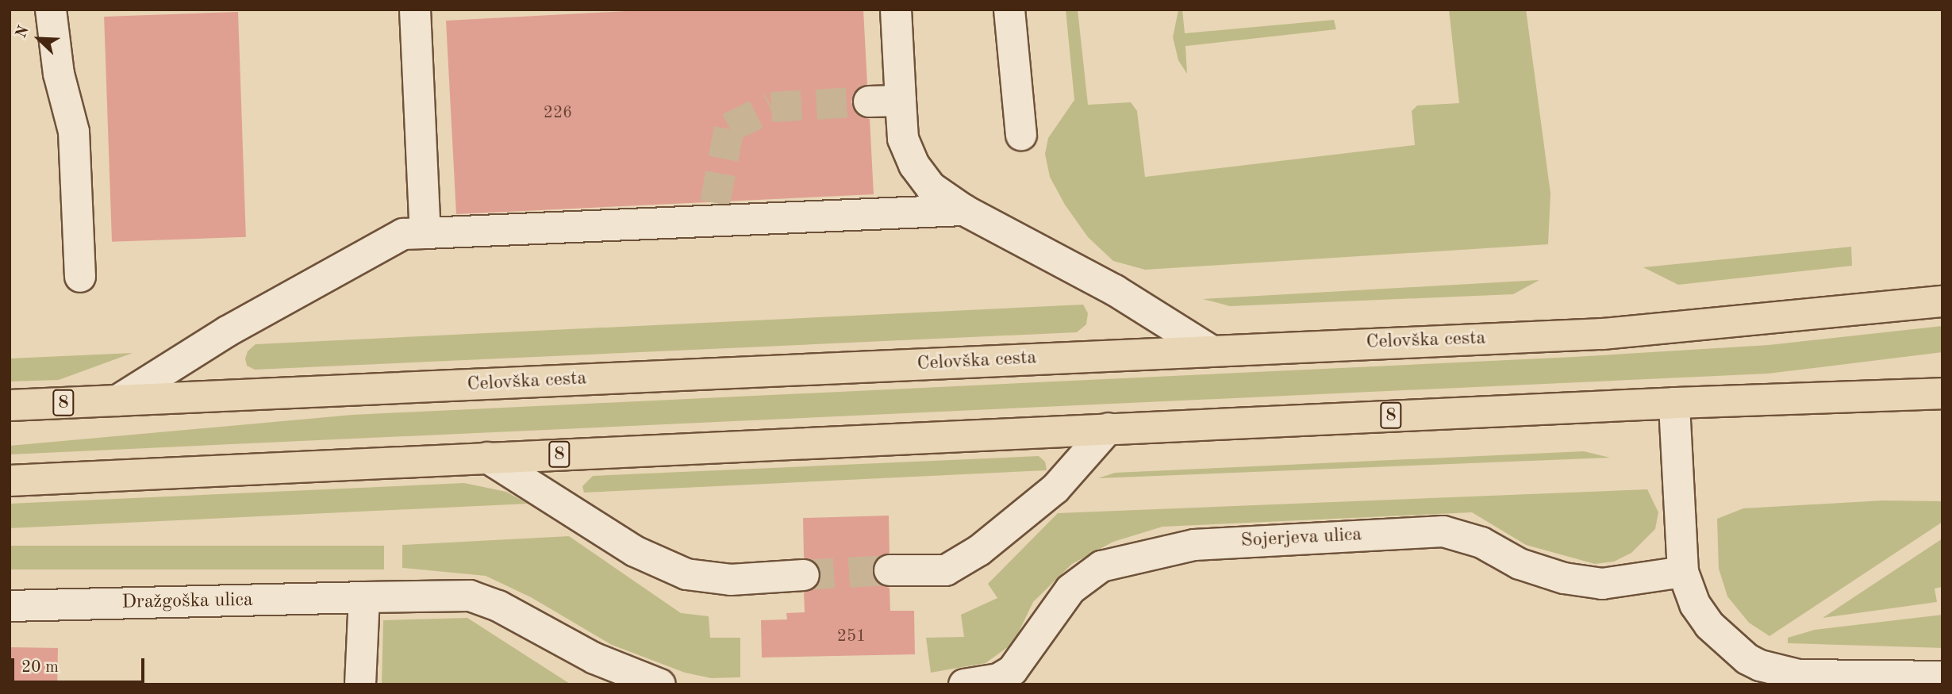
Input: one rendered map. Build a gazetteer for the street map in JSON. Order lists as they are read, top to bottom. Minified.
{"streets":{"main road":["Celovška cesta","8"],"street":["Sojerjeva ulica","Dražgoška ulica"]},"house_numbers":["226","251"],"scale_bar":"20 m","north":"top left"}
